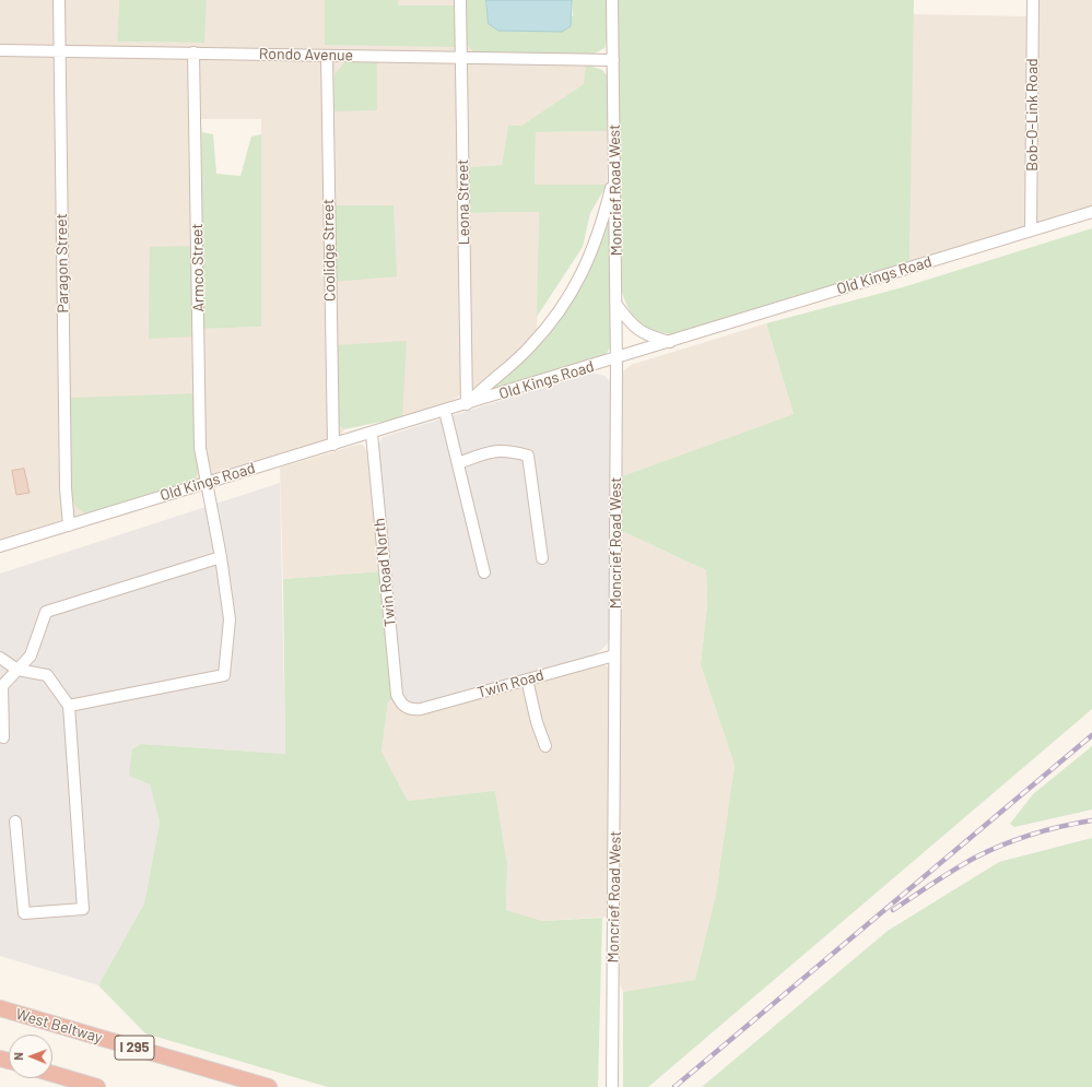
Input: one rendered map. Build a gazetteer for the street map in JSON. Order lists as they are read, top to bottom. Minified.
{"streets":{"highway":["West Beltway","I 295"],"street":["Rondo Avenue","Bob-O-Link Road","Moncrief Road West","Leona Street","Coolidge Street","Paragon Street","Armco Street","Old Kings Road","Twin Road North","Twin Road"]},"crossings":[["Rondo Avenue","Moncrief Road West"],["Rondo Avenue","Leona Street"],["Rondo Avenue","Coolidge Street"],["Rondo Avenue","Paragon Street"],["Rondo Avenue","Armco Street"],["Bob-O-Link Road","Old Kings Road"],["Moncrief Road West","Old Kings Road"],["Moncrief Road West","Twin Road"],["Leona Street","Old Kings Road"],["Coolidge Street","Old Kings Road"],["Paragon Street","Old Kings Road"],["Armco Street","Old Kings Road"],["Old Kings Road","Twin Road North"],["Twin Road North","Twin Road"]],"north":"left"}
